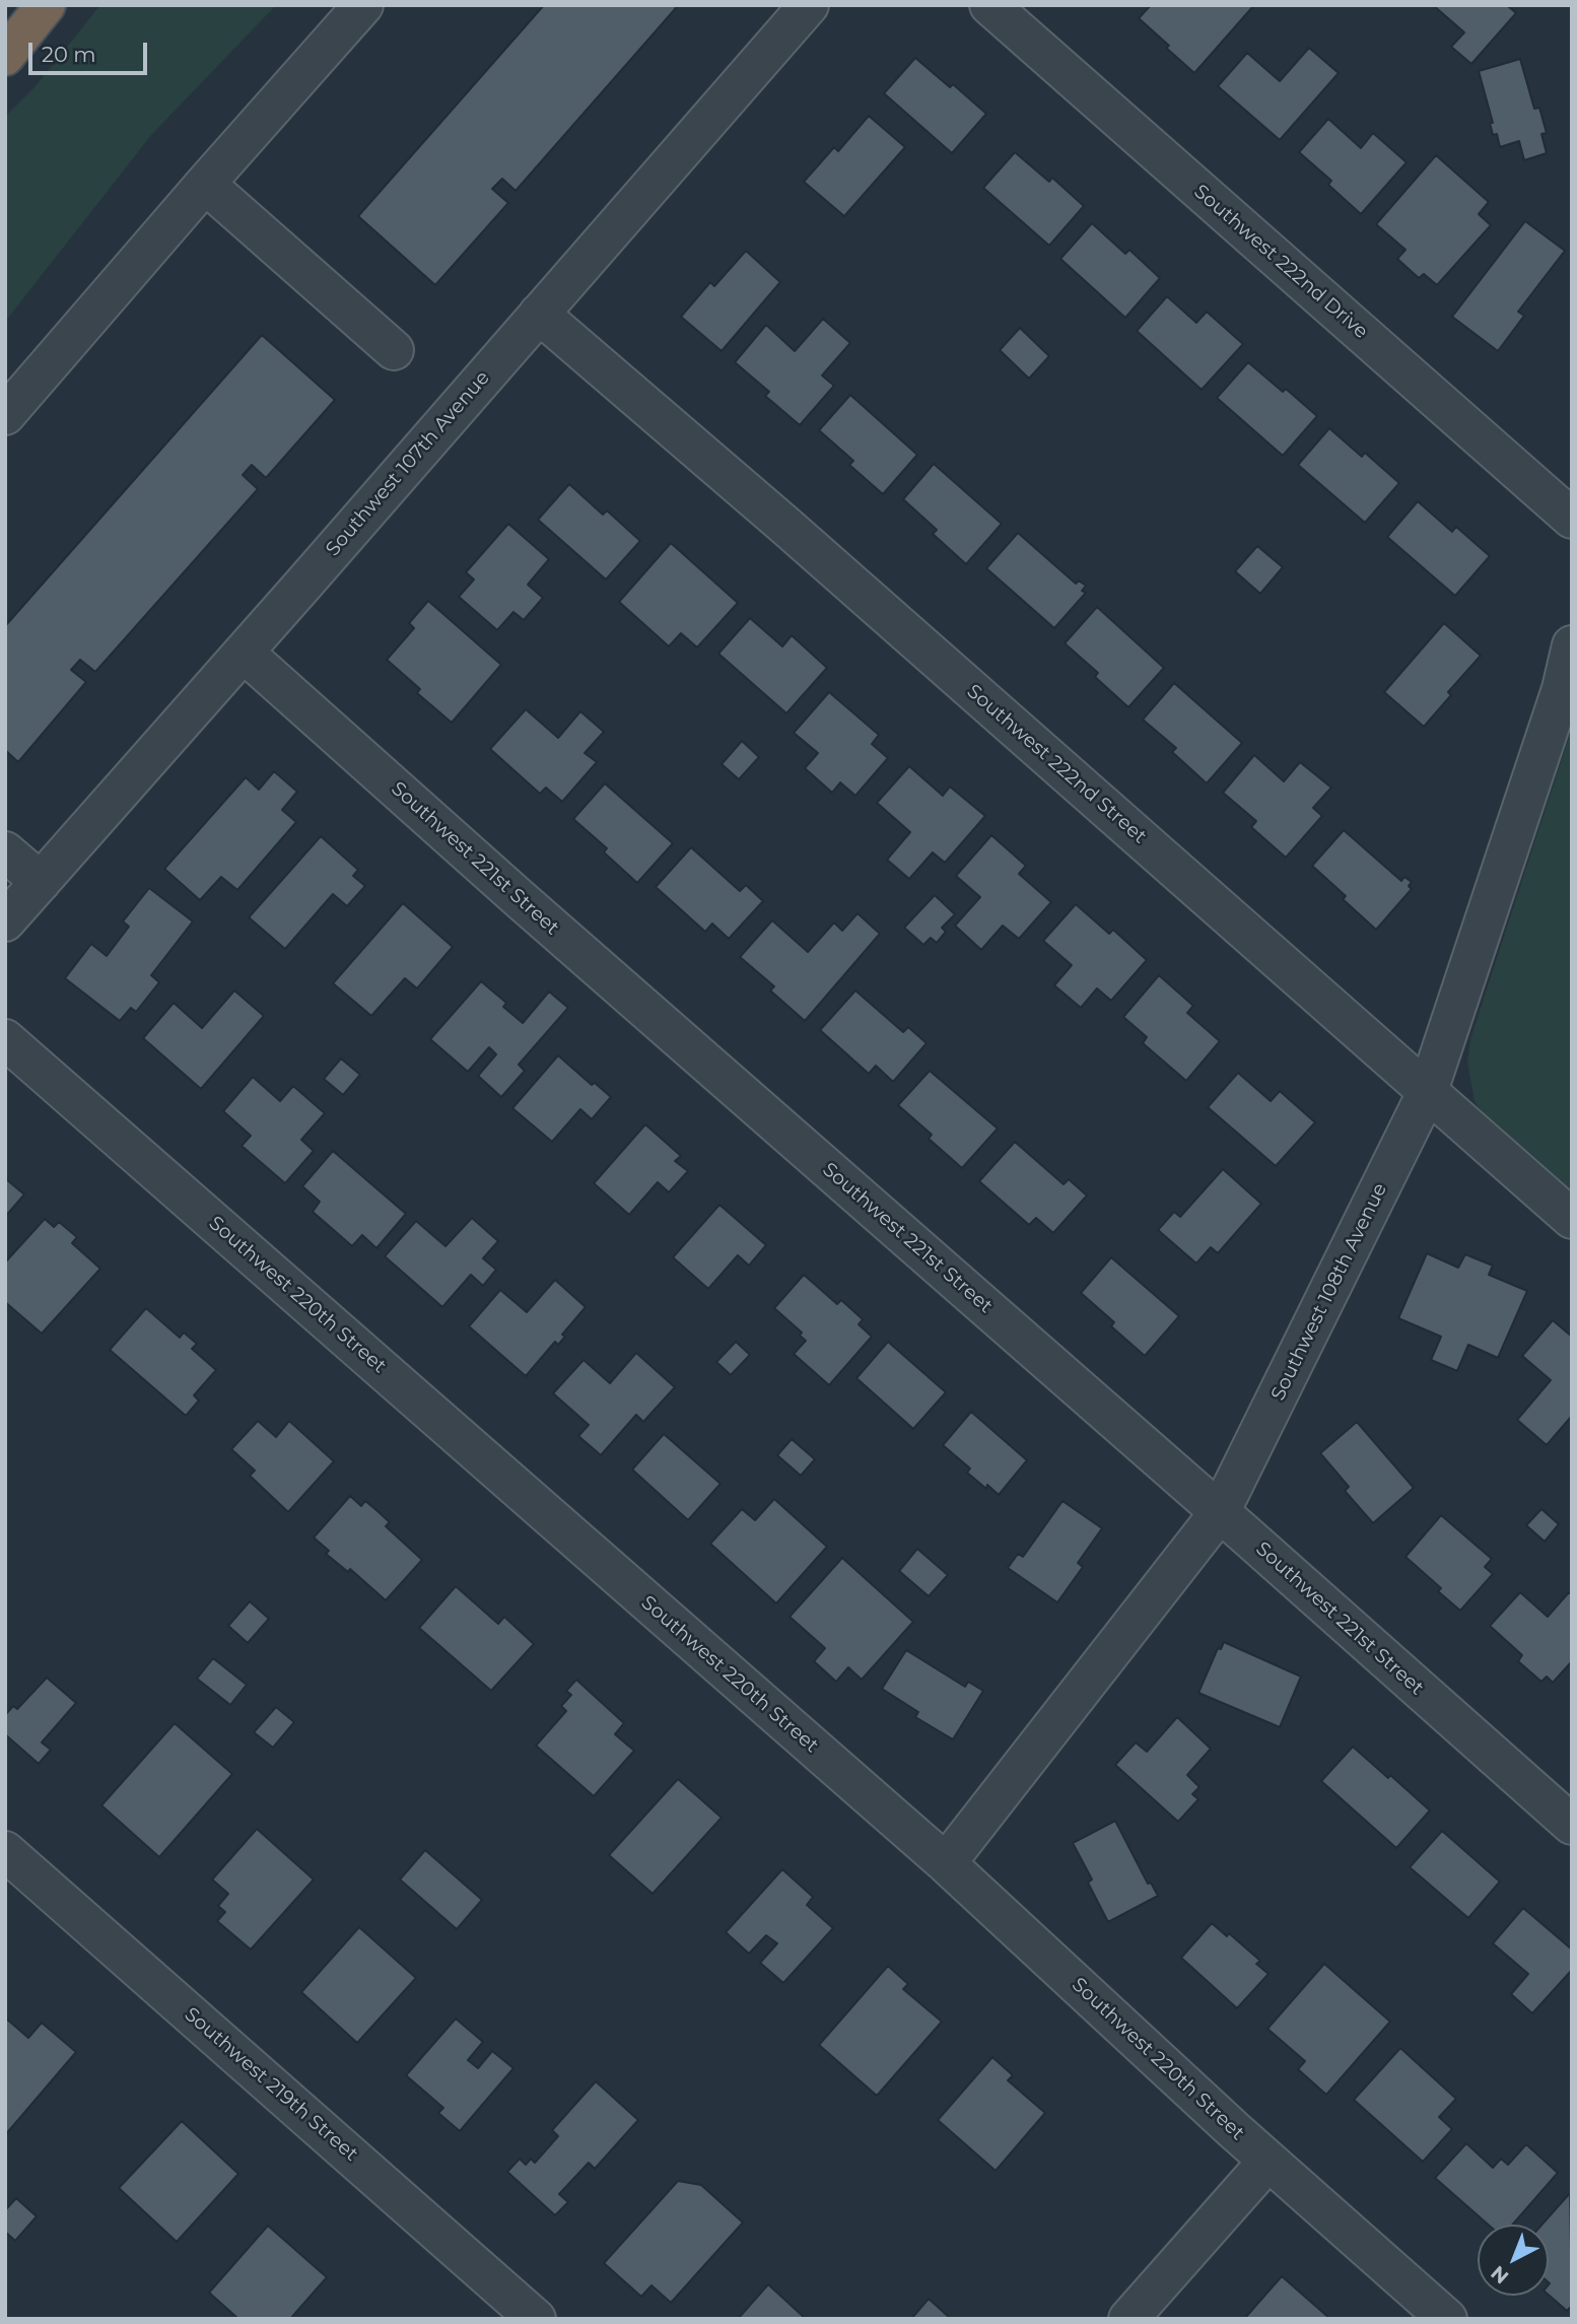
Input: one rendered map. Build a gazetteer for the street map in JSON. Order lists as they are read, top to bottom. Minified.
{"streets":{"street":["Southwest 222nd Drive","Southwest 107th Avenue","Southwest 222nd Street","Southwest 221st Street","Southwest 108th Avenue","Southwest 220th Street","Southwest 219th Street"]},"crossings":[["Southwest 107th Avenue","Southwest 222nd Street"],["Southwest 107th Avenue","Southwest 221st Street"],["Southwest 222nd Street","Southwest 108th Avenue"],["Southwest 221st Street","Southwest 108th Avenue"],["Southwest 108th Avenue","Southwest 220th Street"]],"scale_bar":"20 m","north":"bottom left"}
